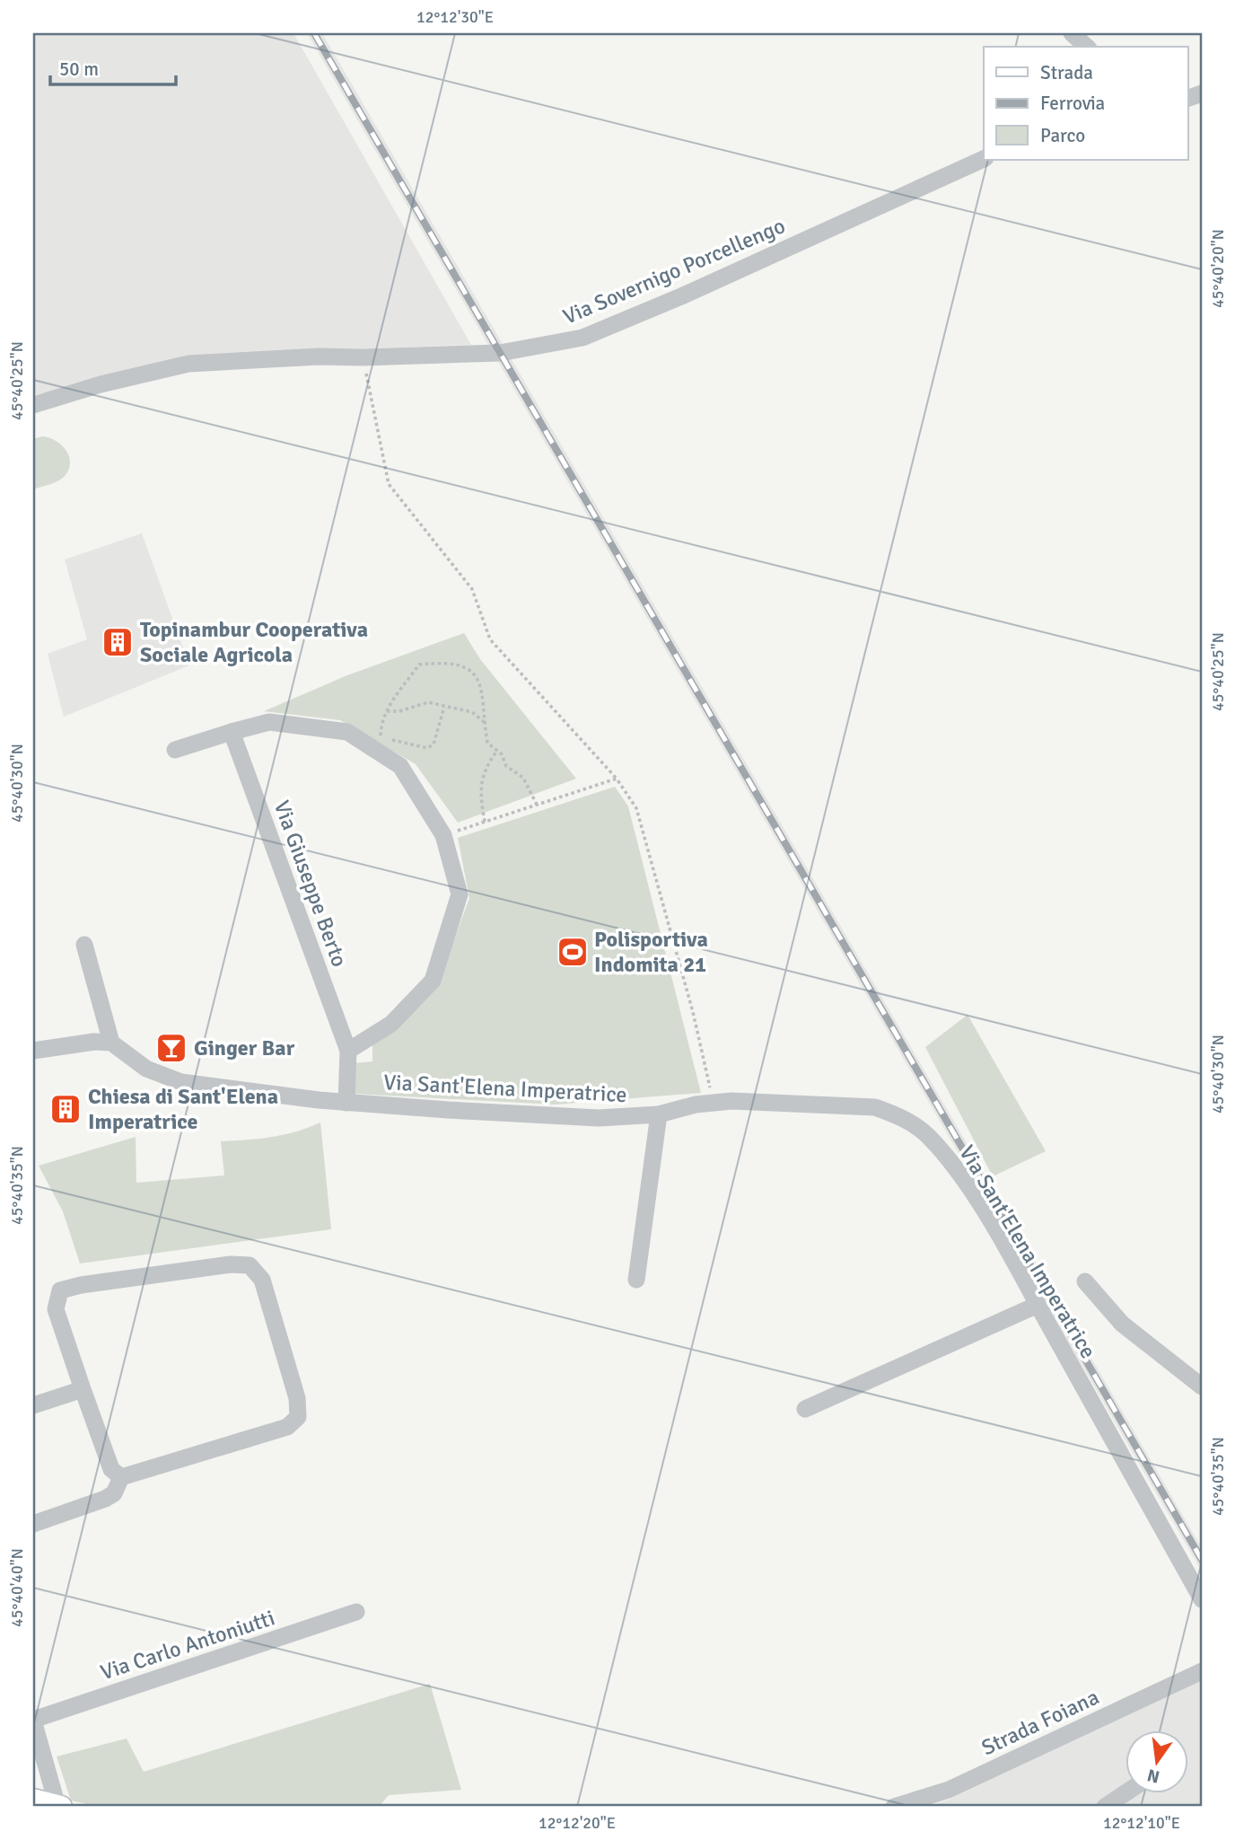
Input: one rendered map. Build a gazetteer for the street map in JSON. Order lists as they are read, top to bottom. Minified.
{"streets":{"street":["Via Sovernigo Porcellengo","Via Giuseppe Berto","Via Sant'Elena Imperatrice","Via Carlo Antoniutti","Strada Foiana"]},"crossings":[["Via Giuseppe Berto","Via Sant'Elena Imperatrice"]],"places":{"building":["Topinambur Cooperativa Sociale Agricola","Chiesa di Sant'Elena Imperatrice"],"sports":["Polisportiva Indomita 21"],"bar":["Ginger Bar"]},"legend":["Strada","Ferrovia","Parco"],"scale_bar":"50 m","north":"bottom","coordinates":["12°12'30\"E","45°40'20\"N","45°40'25\"N","45°40'30\"N","45°40'35\"N","45°40'40\"N","12°12'20\"E","12°12'10\"E"]}
